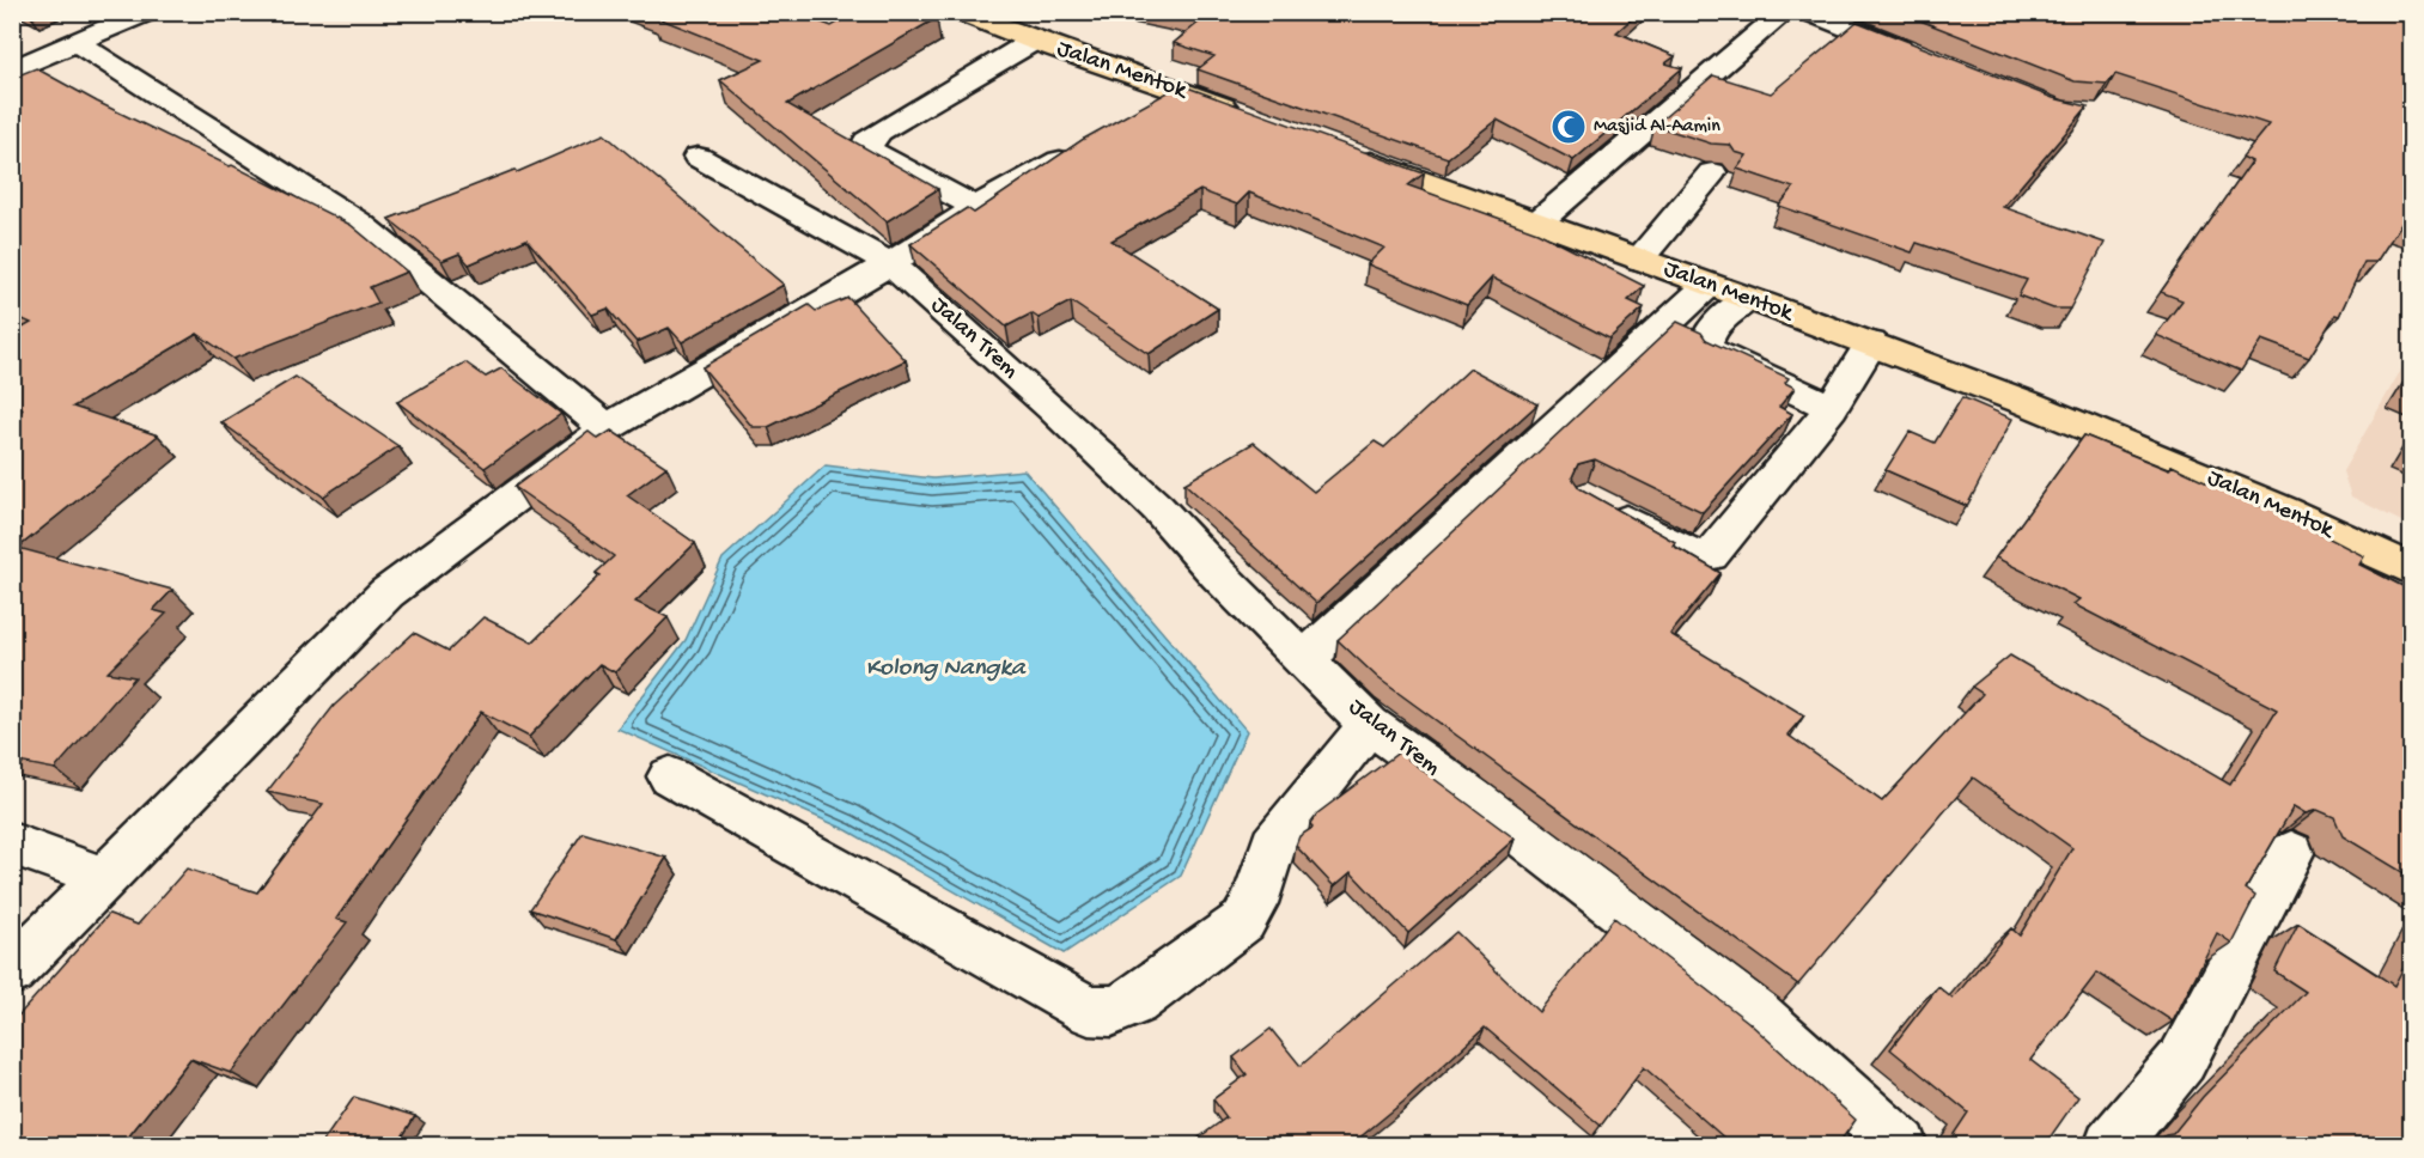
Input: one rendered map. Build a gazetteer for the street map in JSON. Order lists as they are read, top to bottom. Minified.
{"streets":{"highway":["Jalan Mentok"],"street":["Jalan Trem"]},"water":["Kolong Nangka"],"places":{"mosque":["Masjid Al-Aamin"]}}
